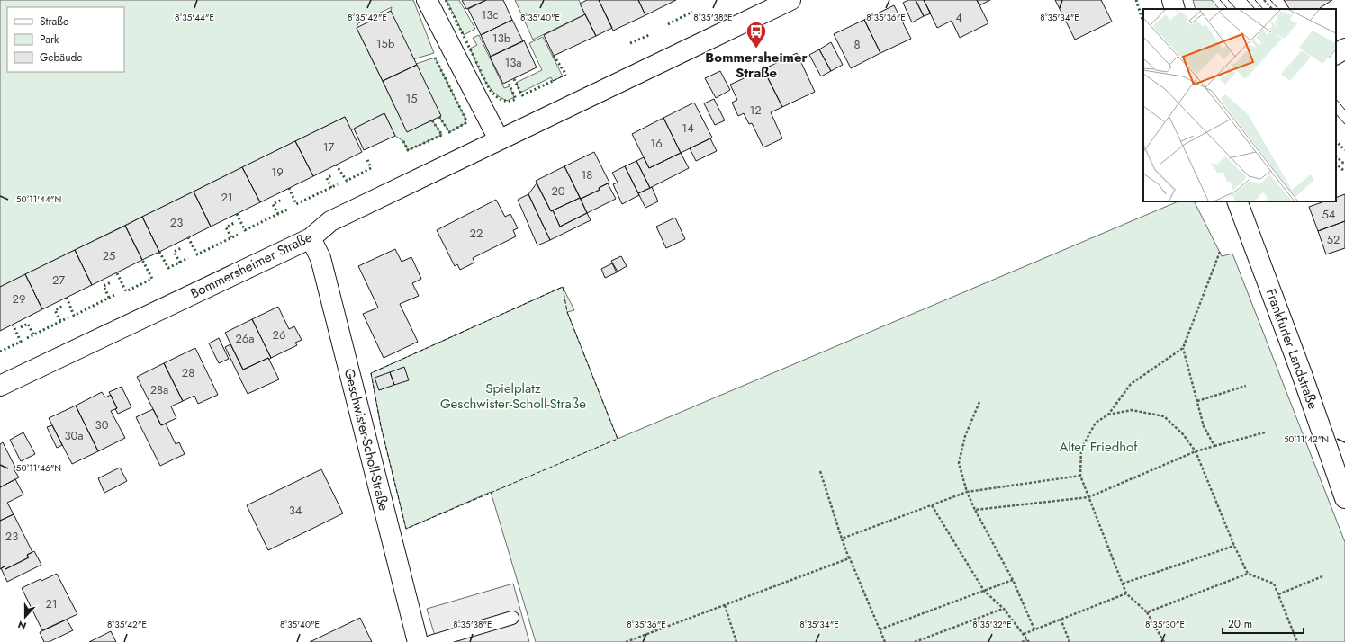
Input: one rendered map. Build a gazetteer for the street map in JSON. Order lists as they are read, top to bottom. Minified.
{"streets":{"street":["Bommersheimer Straße","Frankfurter Landstraße","Geschwister-Scholl-Straße"]},"crossings":[["Bommersheimer Straße","Geschwister-Scholl-Straße"]],"parks":["Spielplatz Geschwister-Scholl-Straße","Alter Friedhof"],"places":{"bus stop":["Bommersheimer Straße"]},"house_numbers":["13c","4","13b","15b","8","13a","15","12","14","16","17","19","18","20","21","54","23","22","52","25","27","29","26","26a","28","28a","30","30a","34","23","21"],"legend":["Straße","Park","Gebäude"],"scale_bar":"20 m","north":"bottom","coordinates":["8°35'44\"E","8°35'42\"E","8°35'40\"E","8°35'38\"E","8°35'36\"E","8°35'34\"E","50°11'44\"N","50°11'42\"N","50°11'46\"N","8°35'32\"E","8°35'30\"E"]}
